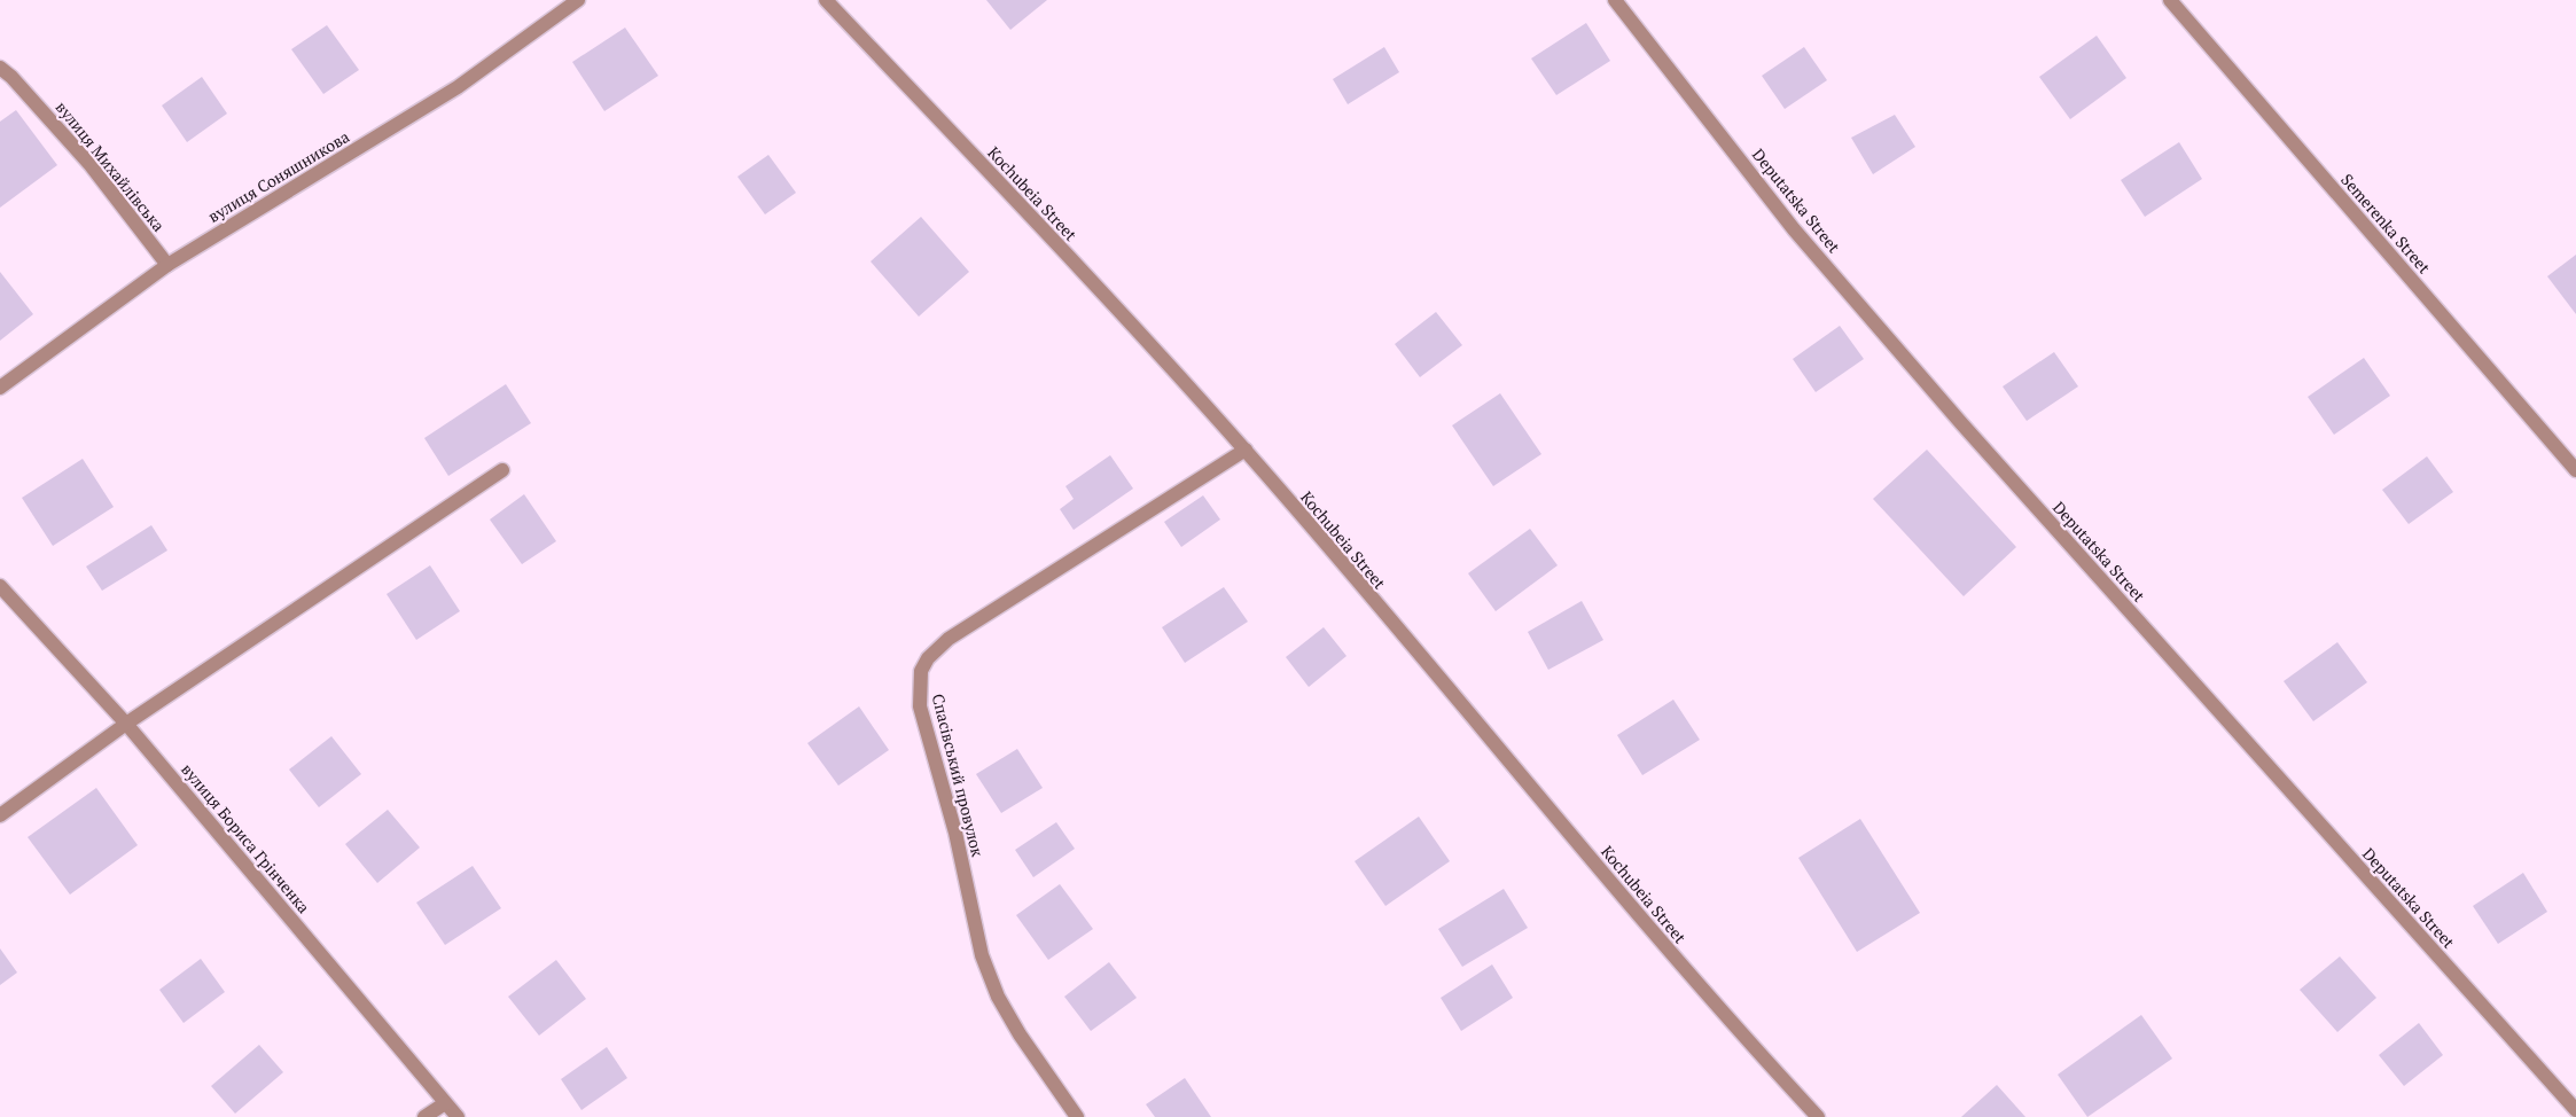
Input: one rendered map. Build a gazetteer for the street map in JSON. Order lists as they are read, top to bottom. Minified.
{"streets":{"street":["вулиця Михайлівська","вулиця Соняшникова","Kochubeia Street","Deputatska Street","Semerenka Street","Спасівський провулок","вулиця Бориса Грінченка"]},"crossings":[["вулиця Михайлівська","вулиця Соняшникова"],["Kochubeia Street","Спасівський провулок"]]}
